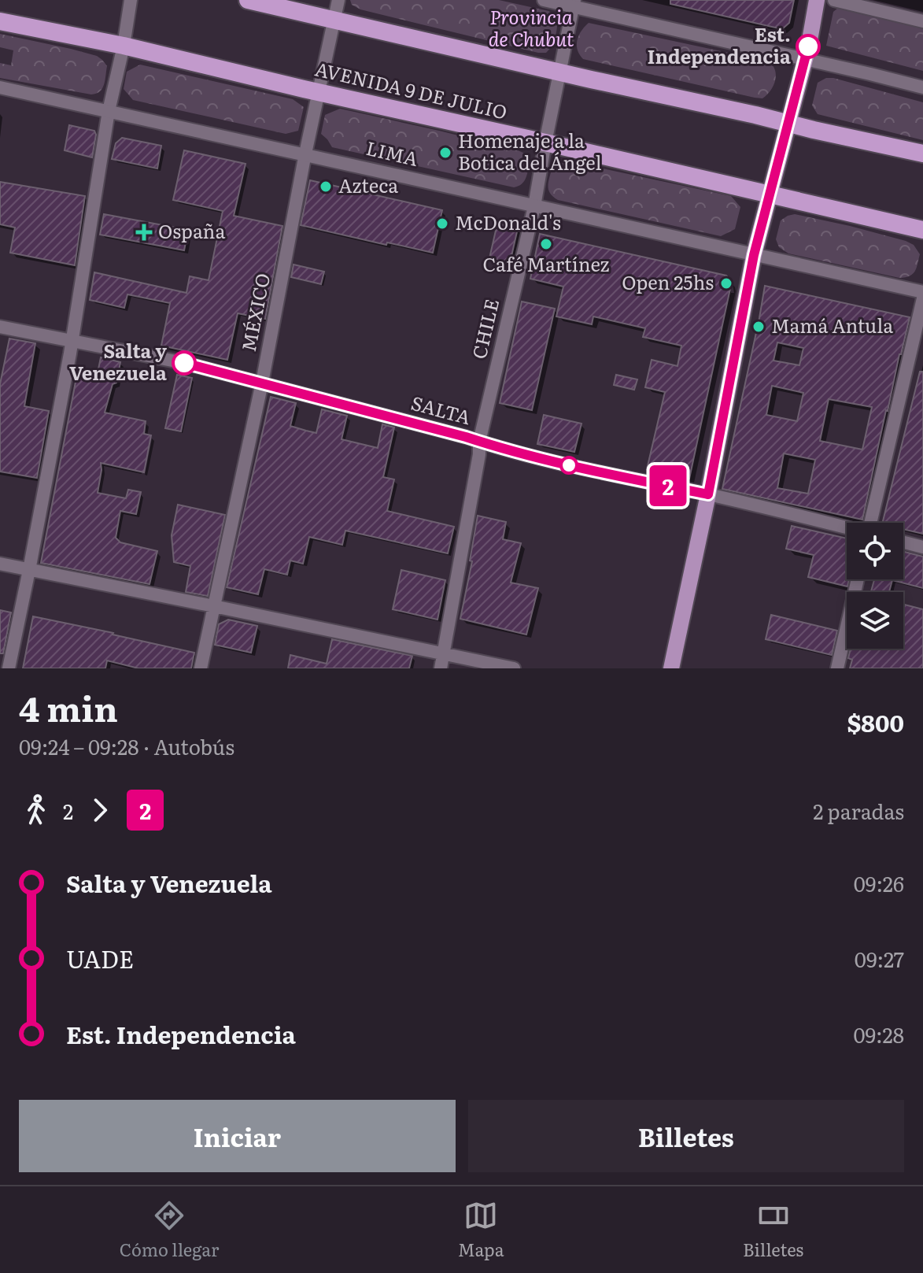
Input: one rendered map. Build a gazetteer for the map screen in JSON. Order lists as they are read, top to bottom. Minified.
{"streets":{"highway":["AVENIDA 9 DE JULIO"],"street":["LIMA","MÉXICO","CHILE","SALTA"]},"crossings":[["AVENIDA 9 DE JULIO","MÉXICO"],["AVENIDA 9 DE JULIO","CHILE"],["LIMA","MÉXICO"],["LIMA","CHILE"],["MÉXICO","SALTA"],["CHILE","SALTA"]],"parks":["Provincia de Chubut"],"places":{"other":["Est. Independencia","Homenaje a la Botica del Ángel","Azteca","McDonald's","Café Martínez","Open 25hs","Mamá Antula","Salta y Venezuela"],"health":["Ospaña"]},"lines":["bus line 2"],"page":{"on_map":"2","heading":["4 min","09:24 – 09:28 · Autobús","$800"],"legs":["2","2","2 paradas"],"list":[{"name":"Salta y Venezuela","value":"09:26"},{"name":"UADE","value":"09:27"},{"name":"Est. Independencia","value":"09:28"}],"buttons":["Iniciar","Billetes"],"tabs":["Cómo llegar","Mapa","Billetes"]}}
